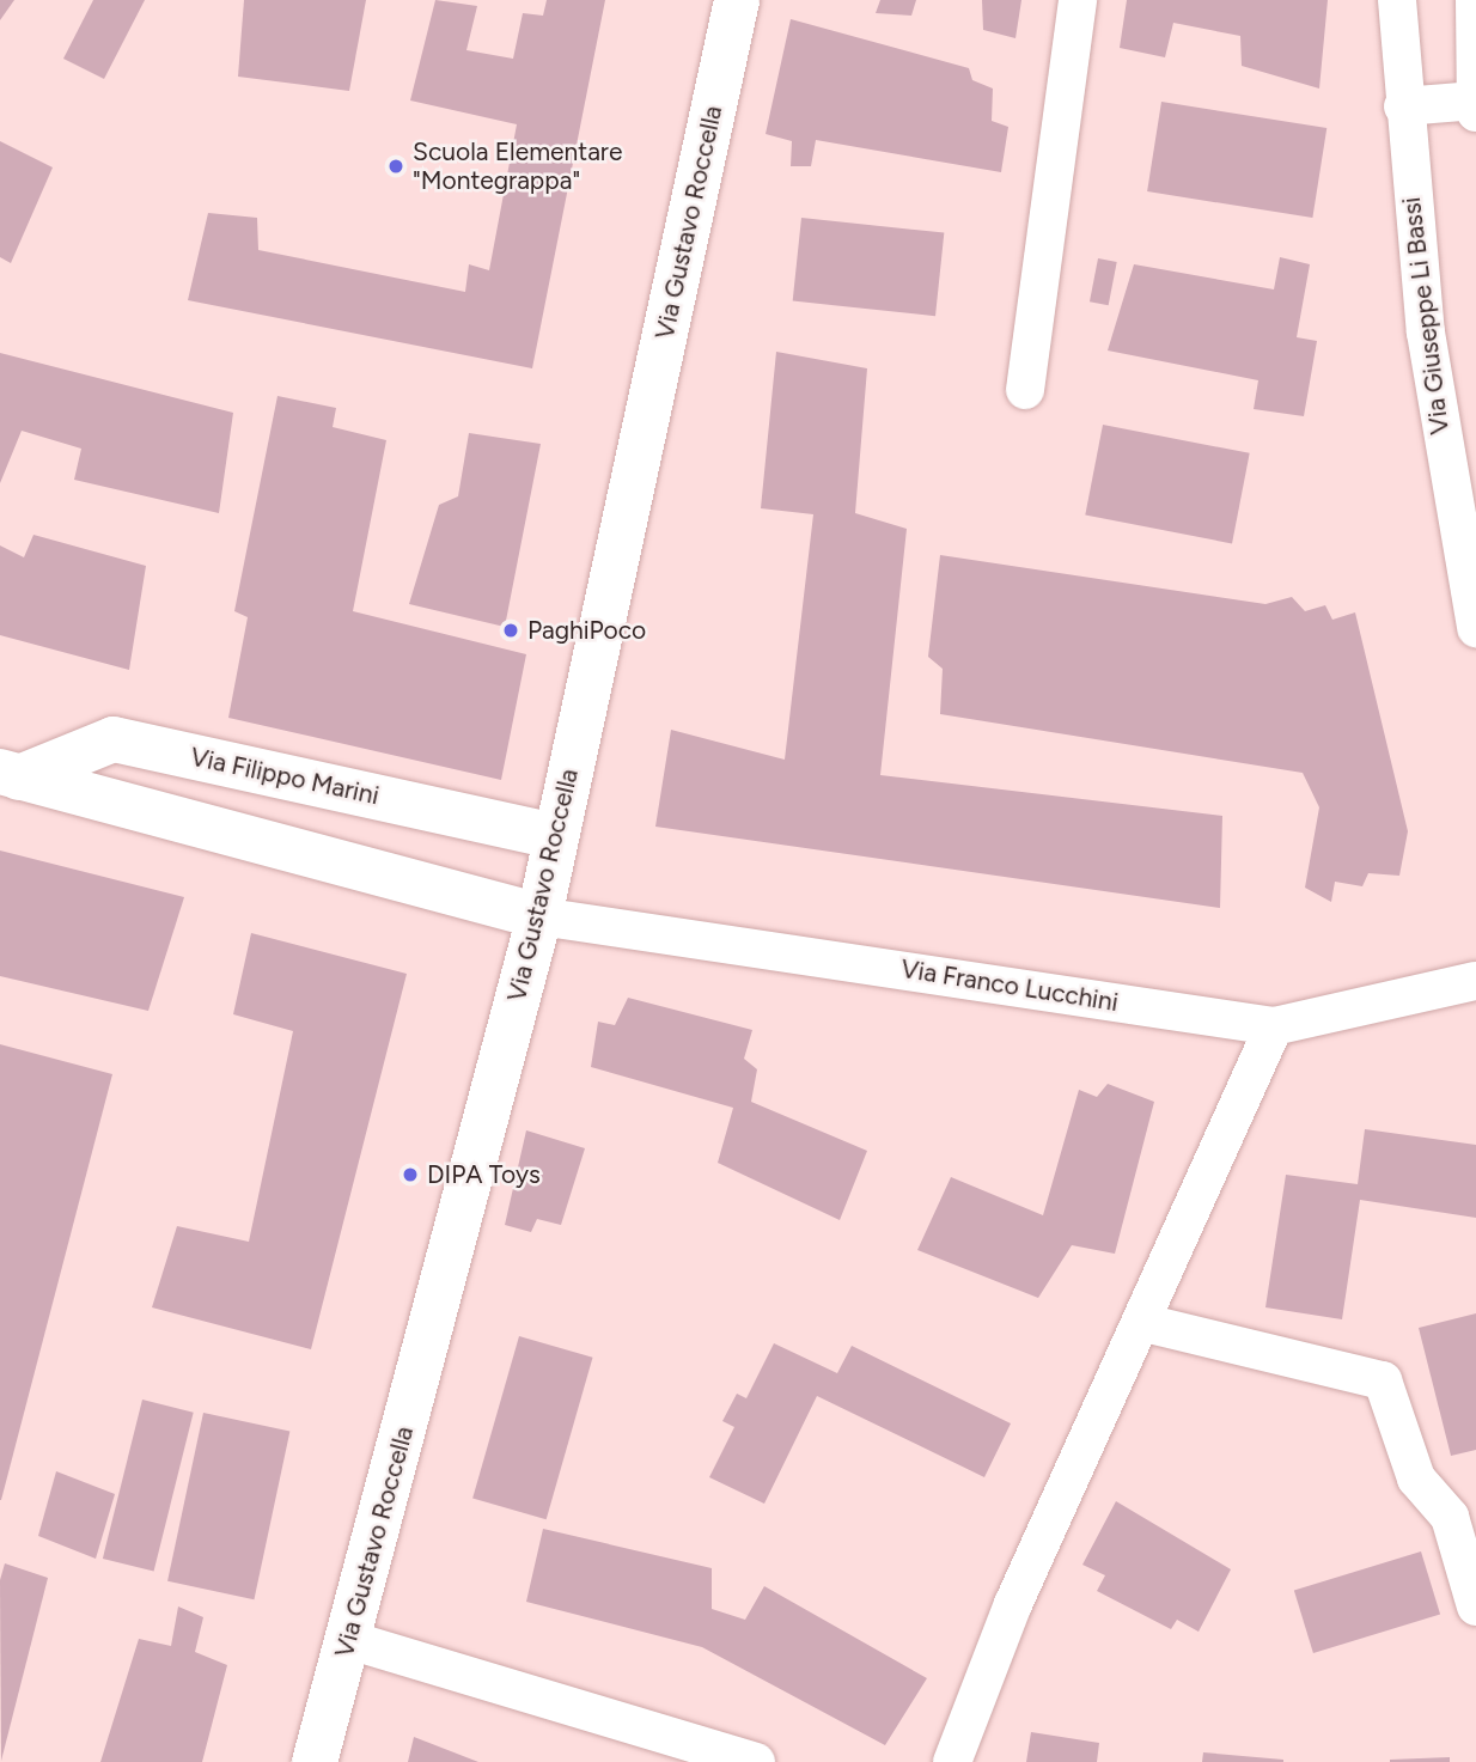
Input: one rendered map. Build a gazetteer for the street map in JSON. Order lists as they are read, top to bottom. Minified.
{"streets":{"street":["Via Gustavo Roccella","Via Giuseppe Li Bassi","Via Filippo Marini","Via Franco Lucchini"]},"crossings":[["Via Gustavo Roccella","Via Filippo Marini"],["Via Gustavo Roccella","Via Franco Lucchini"],["Via Filippo Marini","Via Franco Lucchini"]],"places":["Scuola Elementare \"Montegrappa\"","PaghiPoco","DIPA Toys"]}
